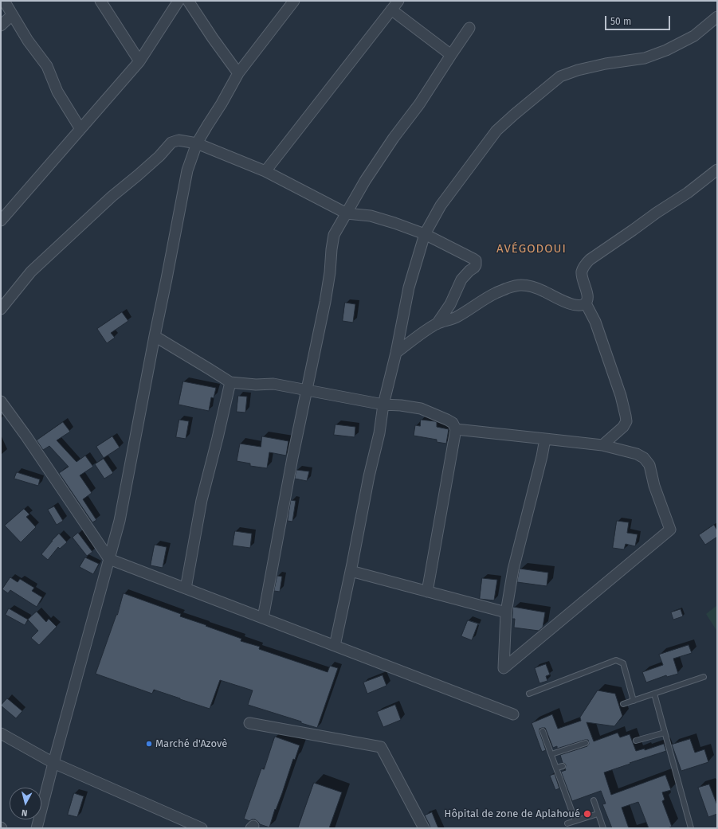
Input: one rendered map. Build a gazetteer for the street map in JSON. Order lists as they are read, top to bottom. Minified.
{"districts":["AVÉGODOUI"],"places":["Marché d'Azovè","Hôpital de zone de Aplahoué"],"scale_bar":"50 m","north":"bottom"}
